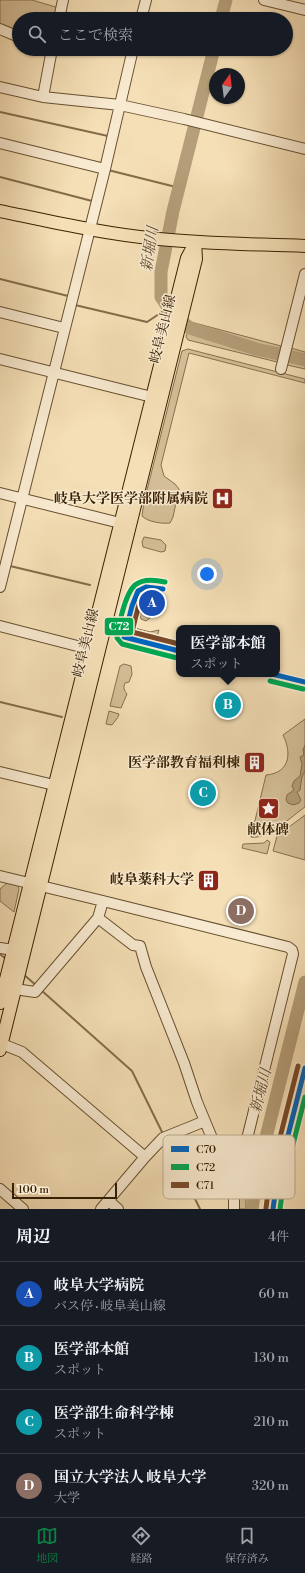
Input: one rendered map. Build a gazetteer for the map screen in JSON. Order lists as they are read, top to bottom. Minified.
{"streets":{"main road":["岐阜美山線"]},"water":["新堀川"],"places":{"hospital":["岐阜大学医学部附属病院"],"building":["医学部教育福利棟","岐阜薬科大学"],"place":["献体碑"]},"lines":["transit line C72","transit line C70","transit line C71"],"legend":["C70","C72","C71"],"scale_bar":"100 m","north":"top","page":{"search":"ここで検索","pins":["A","B","C","D"],"popup":["医学部本館","スポット"],"scale":"100 m","heading":["周辺","4件"],"list":[{"mark":"A","name":"岐阜大学病院","note":"バス停 · 岐阜美山線","value":"60 m"},{"mark":"B","name":"医学部本館","note":"スポット","value":"130 m"},{"mark":"C","name":"医学部生命科学棟","note":"スポット","value":"210 m"},{"mark":"D","name":"国立大学法人 岐阜大学","note":"大学","value":"320 m"}],"nav":["地図","経路","保存済み"]}}
